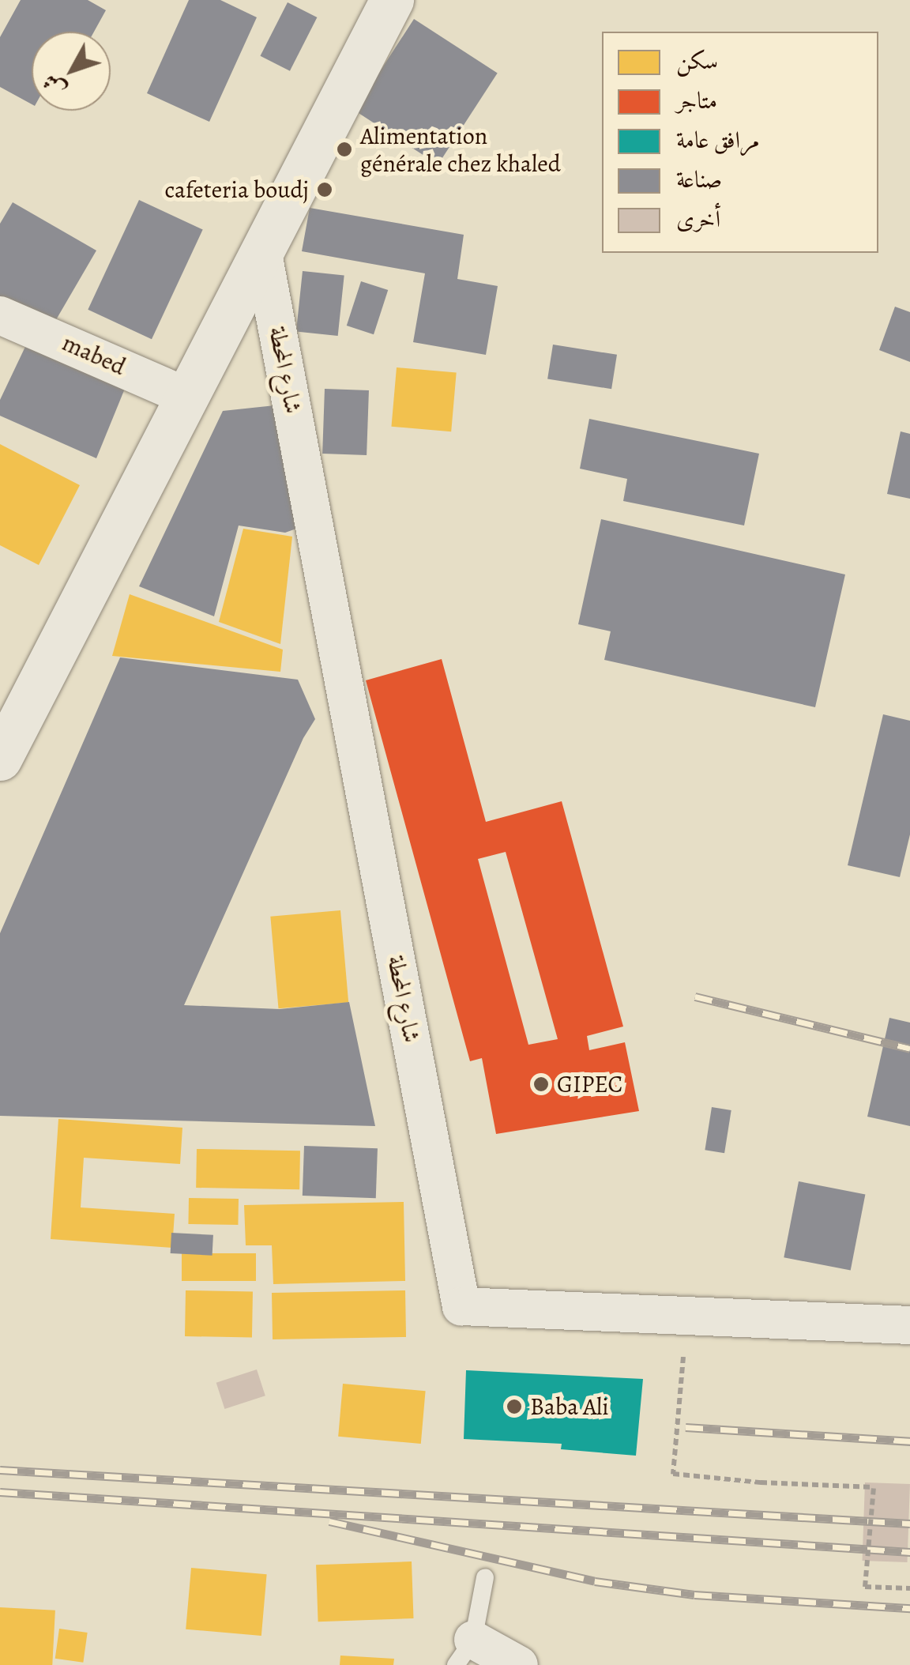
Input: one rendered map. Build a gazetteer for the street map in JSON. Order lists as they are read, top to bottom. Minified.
{"streets":{"street":["mabed","شارع المحطة"]},"places":["Alimentation générale chez khaled","cafeteria boudj","GIPEC","Baba Ali"],"legend":["سكن","متاجر","مرافق عامة","صناعة","أخرى"],"north":"bottom left"}
